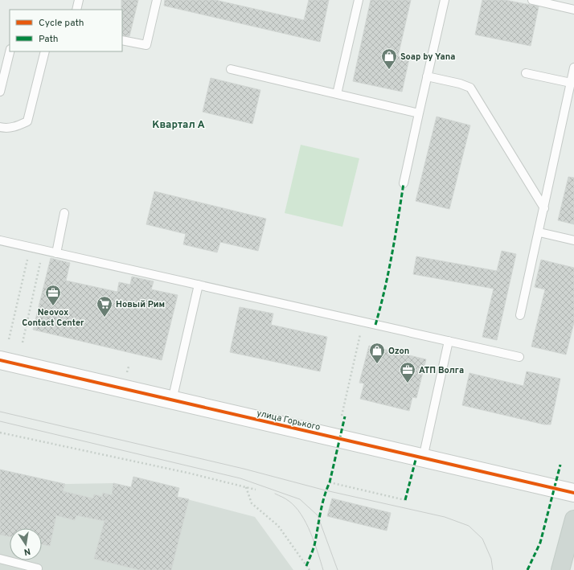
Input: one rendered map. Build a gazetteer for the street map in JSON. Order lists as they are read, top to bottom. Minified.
{"streets":{"street":["улица Горького"]},"districts":["Квартал А"],"places":{"shop":["Soap by Yana","Ozon"],"office":["Neovox Contact Center","АТП Волга"],"supermarket":["Новый Рим"]},"legend":["Cycle path","Path"],"north":"bottom"}
